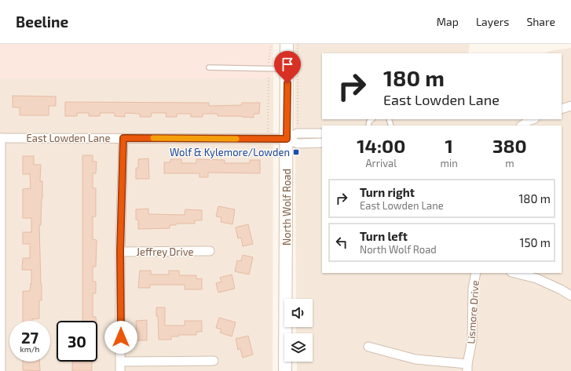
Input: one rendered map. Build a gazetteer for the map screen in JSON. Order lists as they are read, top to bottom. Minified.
{"streets":{"main road":["North Wolf Road"],"street":["East Lowden Lane","Jeffrey Drive","Lismore Drive"]},"crossings":[["East Lowden Lane","North Wolf Road"]],"places":{"transit":["Wolf & Kylemore/Lowden"]},"page":{"header":"Beeline","nav":["Map","Layers","Share"],"turn":["180 m","East Lowden Lane"],"eta":["14:00","Arrival","1","min","380","m"],"list":[{"name":"Turn right","note":"East Lowden Lane","value":"180 m"},{"name":"Turn left","note":"North Wolf Road","value":"150 m"}],"speed":"27 km/h","limit":"30"}}
